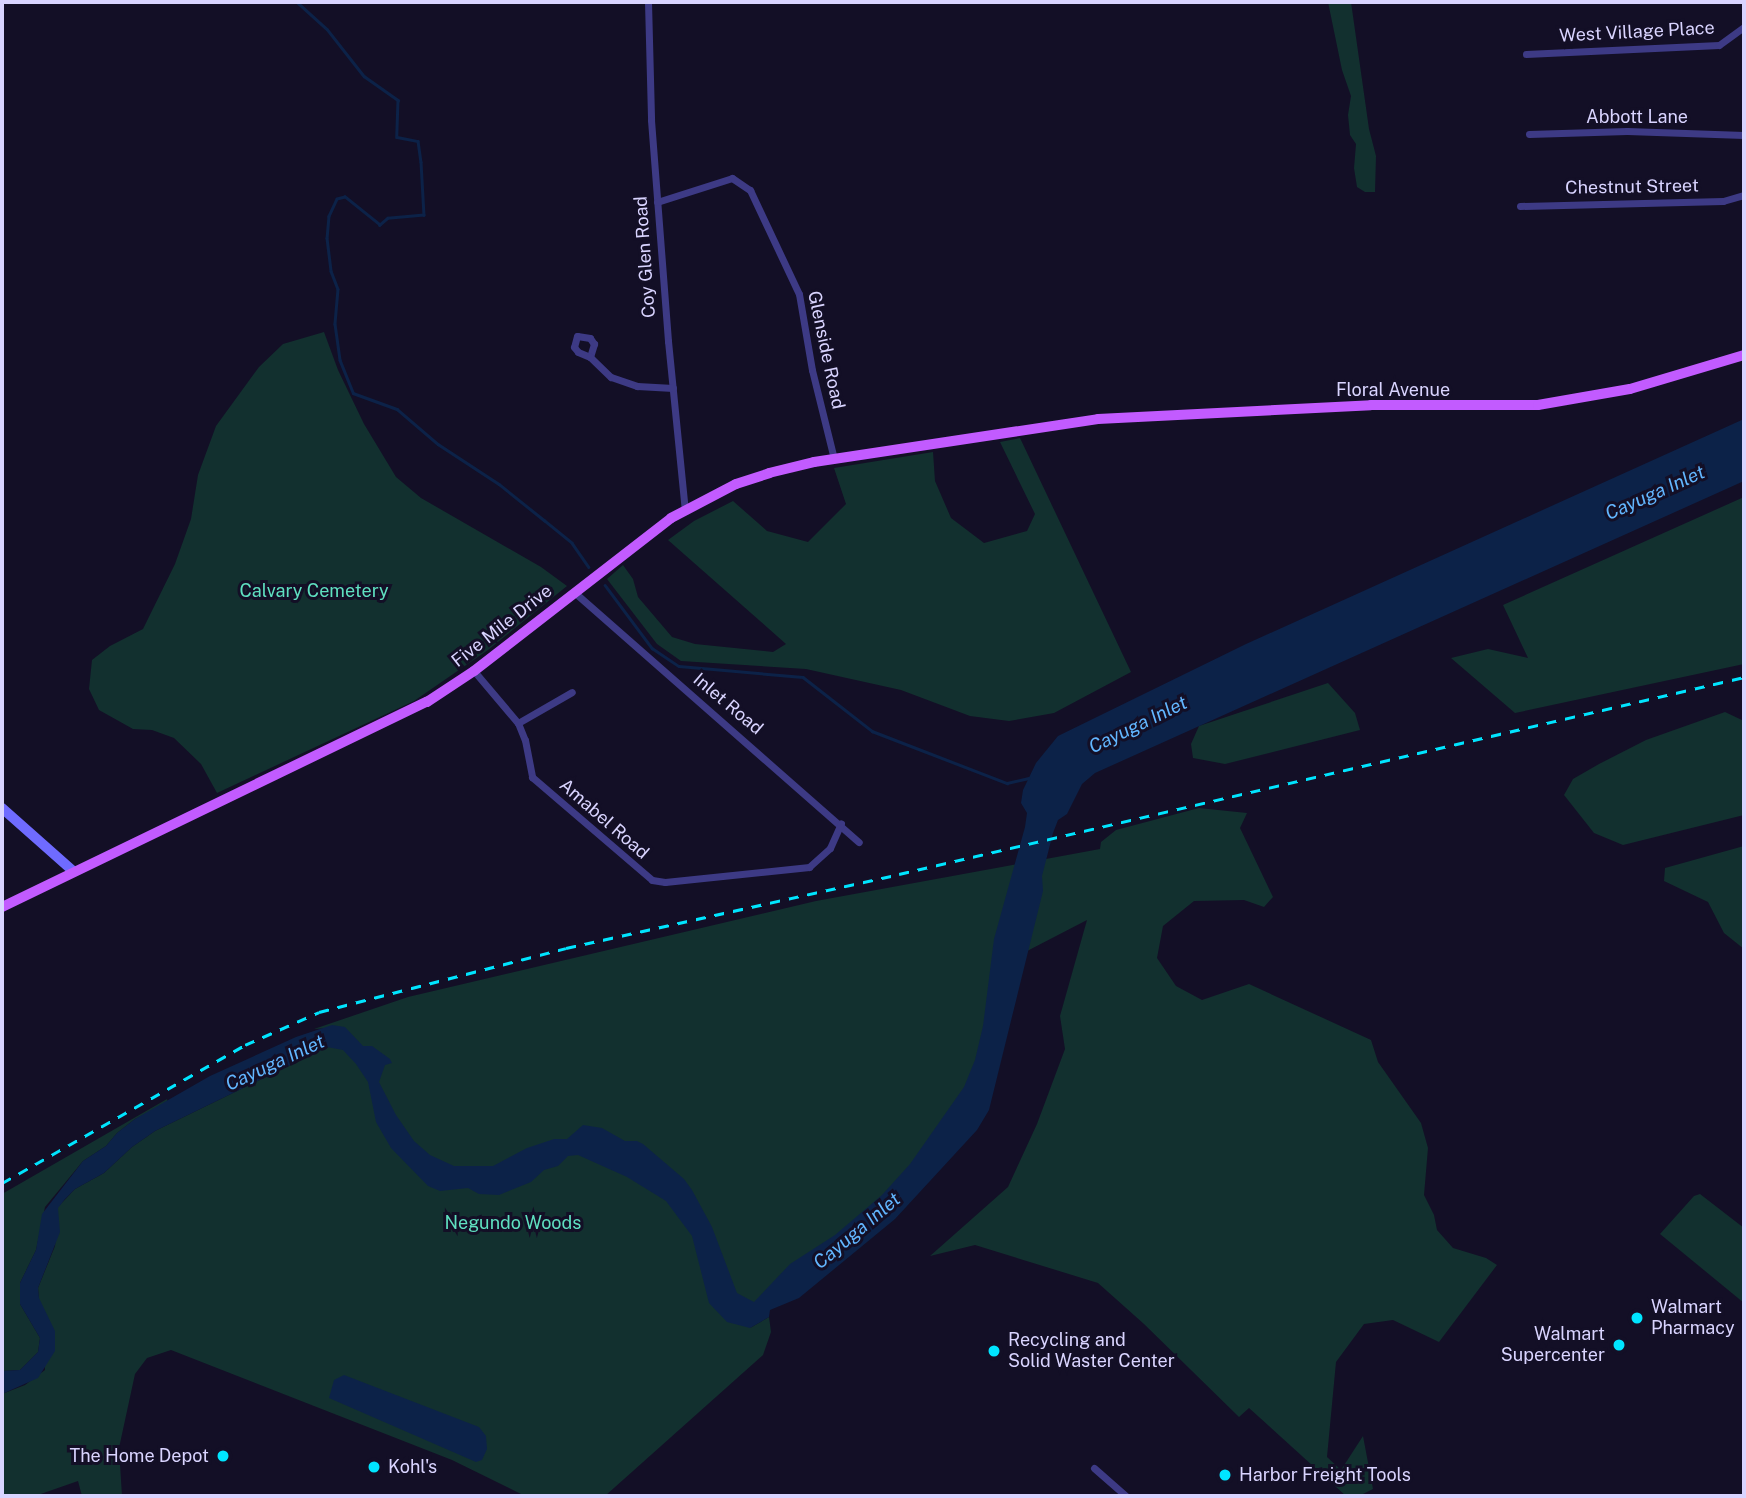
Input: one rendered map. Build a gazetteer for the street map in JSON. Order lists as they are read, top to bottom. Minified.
{"streets":{"main road":["Floral Avenue","Five Mile Drive"],"street":["West Village Place","Abbott Lane","Chestnut Street","Coy Glen Road","Glenside Road","Inlet Road","Amabel Road"]},"crossings":[["Coy Glen Road","Glenside Road"],["Coy Glen Road","Five Mile Drive"],["Glenside Road","Five Mile Drive"],["Floral Avenue","Five Mile Drive"],["Five Mile Drive","Inlet Road"],["Five Mile Drive","Amabel Road"],["Inlet Road","Amabel Road"]],"water":["Cayuga Inlet"],"parks":["Calvary Cemetery","Negundo Woods"],"places":["Walmart Pharmacy","Walmart Supercenter","Recycling and Solid Waster Center","The Home Depot","Kohl's","Harbor Freight Tools"]}
